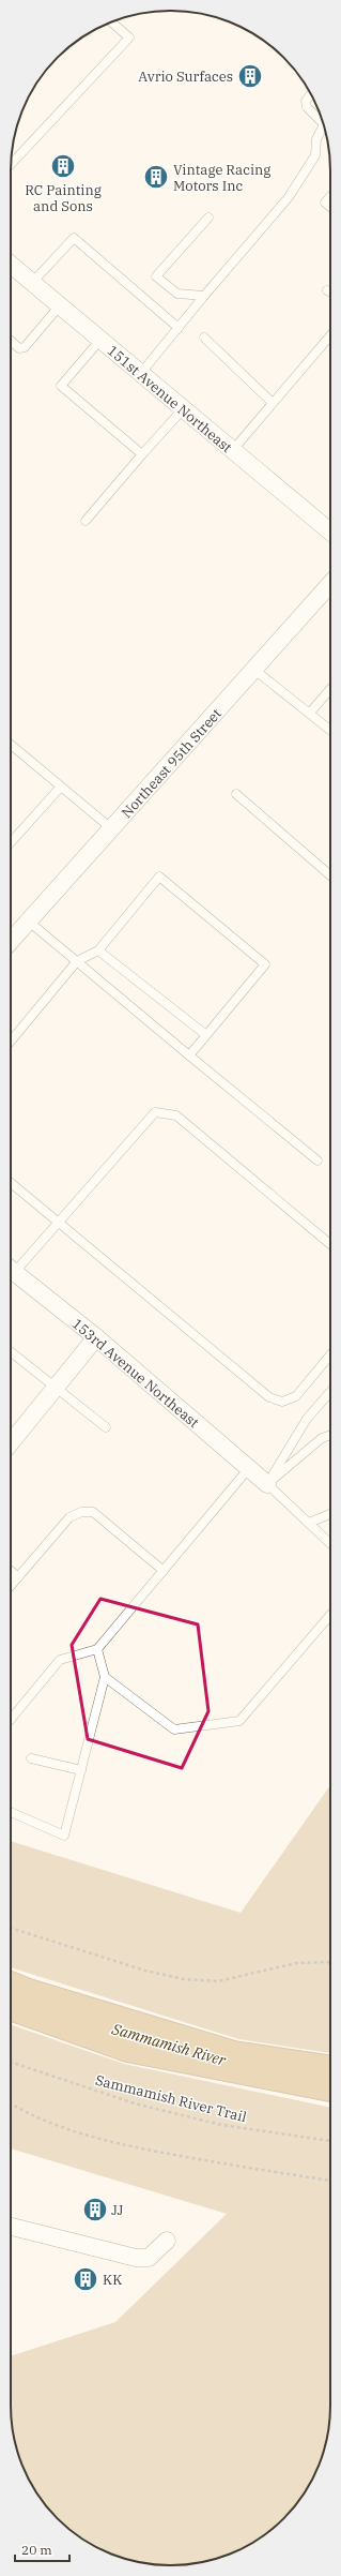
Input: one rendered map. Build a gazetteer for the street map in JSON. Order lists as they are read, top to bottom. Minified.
{"streets":{"street":["151st Avenue Northeast","Northeast 95th Street","153rd Avenue Northeast"],"path":["Sammamish River Trail"]},"water":["Sammamish River"],"places":{"building":["Avrio Surfaces","RC Painting and Sons","Vintage Racing Motors Inc","JJ","KK"]},"scale_bar":"20 m"}
